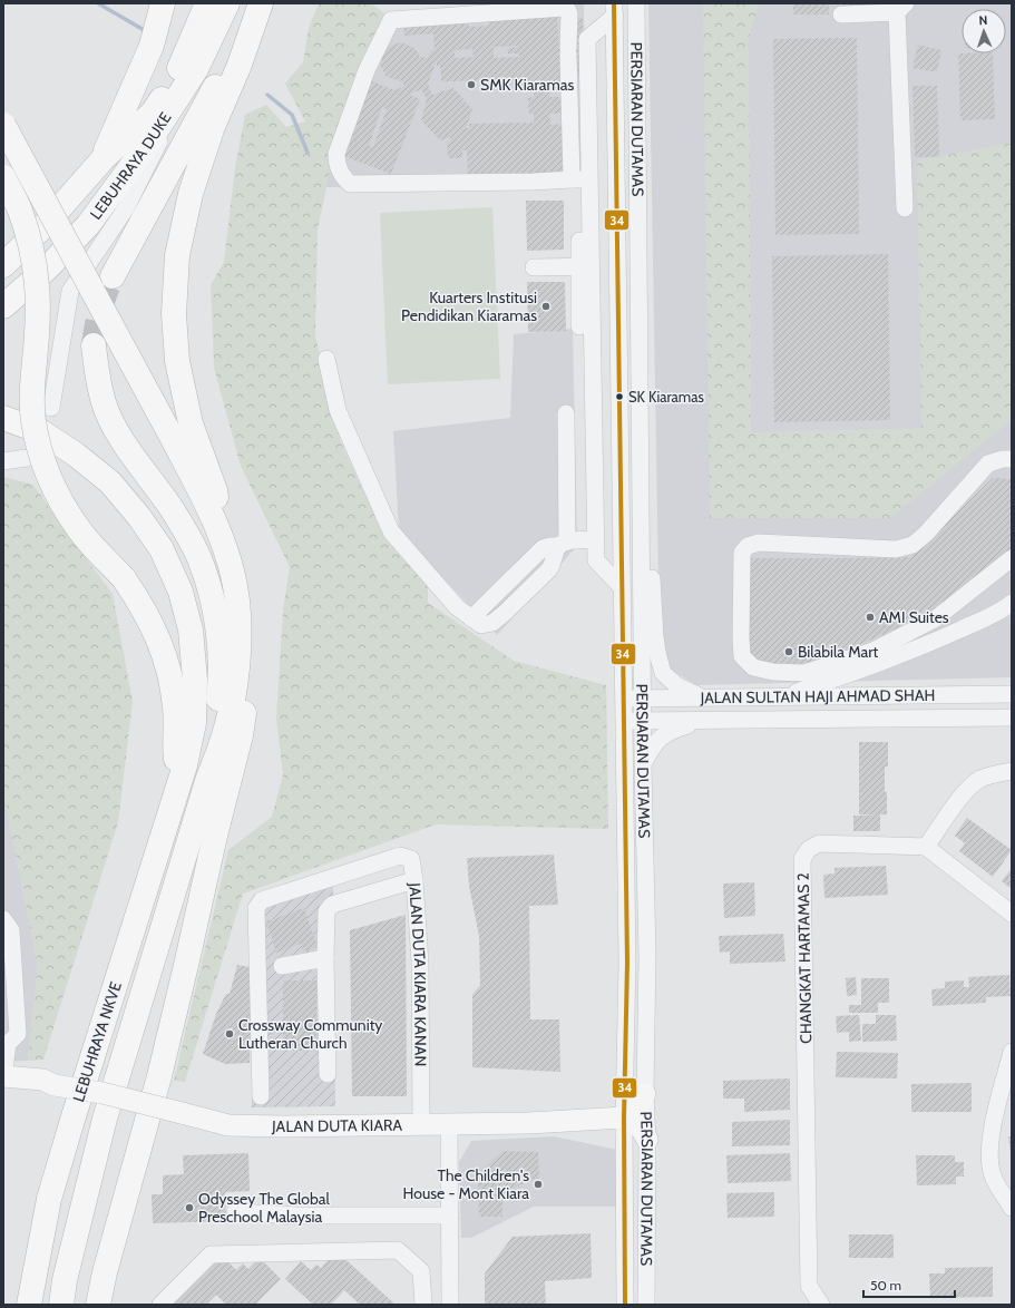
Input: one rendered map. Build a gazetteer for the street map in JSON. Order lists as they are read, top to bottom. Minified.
{"streets":{"highway":["LEBUHRAYA DUKE","LEBUHRAYA NKVE"],"main road":["JALAN DUTA KIARA"],"street":["PERSIARAN DUTAMAS","JALAN SULTAN HAJI AHMAD SHAH","CHANGKAT HARTAMAS 2","JALAN DUTA KIARA KANAN"]},"crossings":[["PERSIARAN DUTAMAS","JALAN SULTAN HAJI AHMAD SHAH"],["PERSIARAN DUTAMAS","JALAN DUTA KIARA"],["JALAN DUTA KIARA KANAN","JALAN DUTA KIARA"]],"places":["SMK Kiaramas","Kuarters Institusi Pendidikan Kiaramas","SK Kiaramas","AMI Suites","Bilabila Mart","Crossway Community Lutheran Church","The Children's House - Mont Kiara","Odyssey The Global Preschool Malaysia"],"lines":["transit line 34"],"scale_bar":"50 m","north":"top"}
